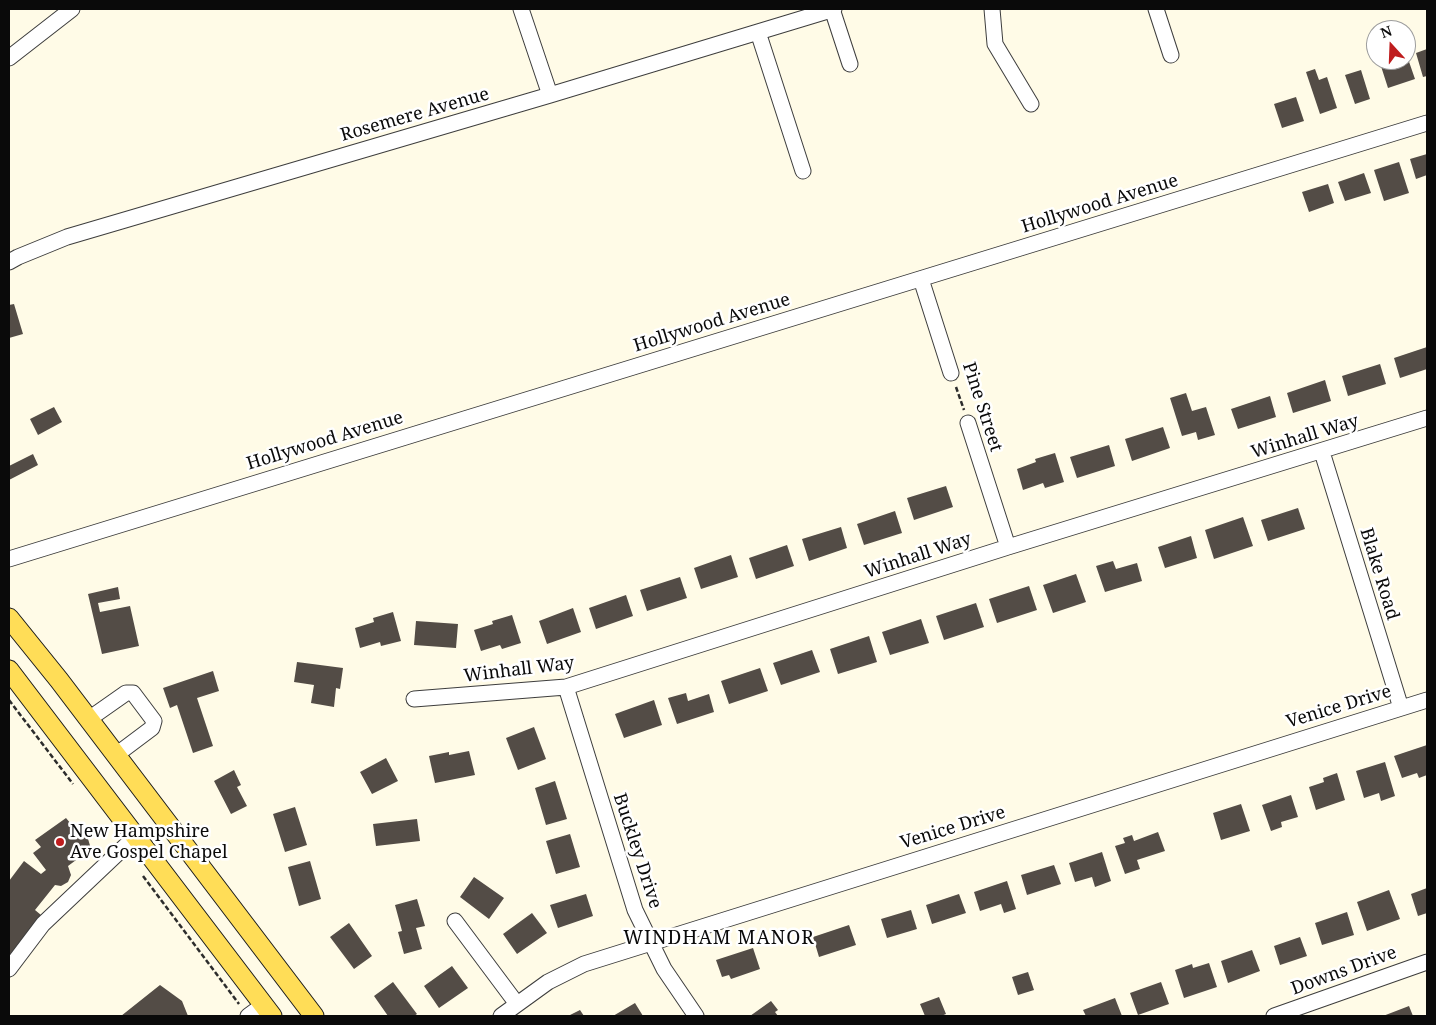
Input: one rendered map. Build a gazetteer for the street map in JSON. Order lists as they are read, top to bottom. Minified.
{"streets":{"street":["Rosemere Avenue","Hollywood Avenue","Pine Street","Winhall Way","Blake Road","Venice Drive","Buckley Drive","Downs Drive"]},"crossings":[["Hollywood Avenue","Pine Street"],["Pine Street","Winhall Way"],["Winhall Way","Blake Road"],["Winhall Way","Buckley Drive"],["Blake Road","Venice Drive"],["Venice Drive","Buckley Drive"]],"districts":["WINDHAM MANOR"],"places":["New Hampshire Ave Gospel Chapel"],"north":"top"}
